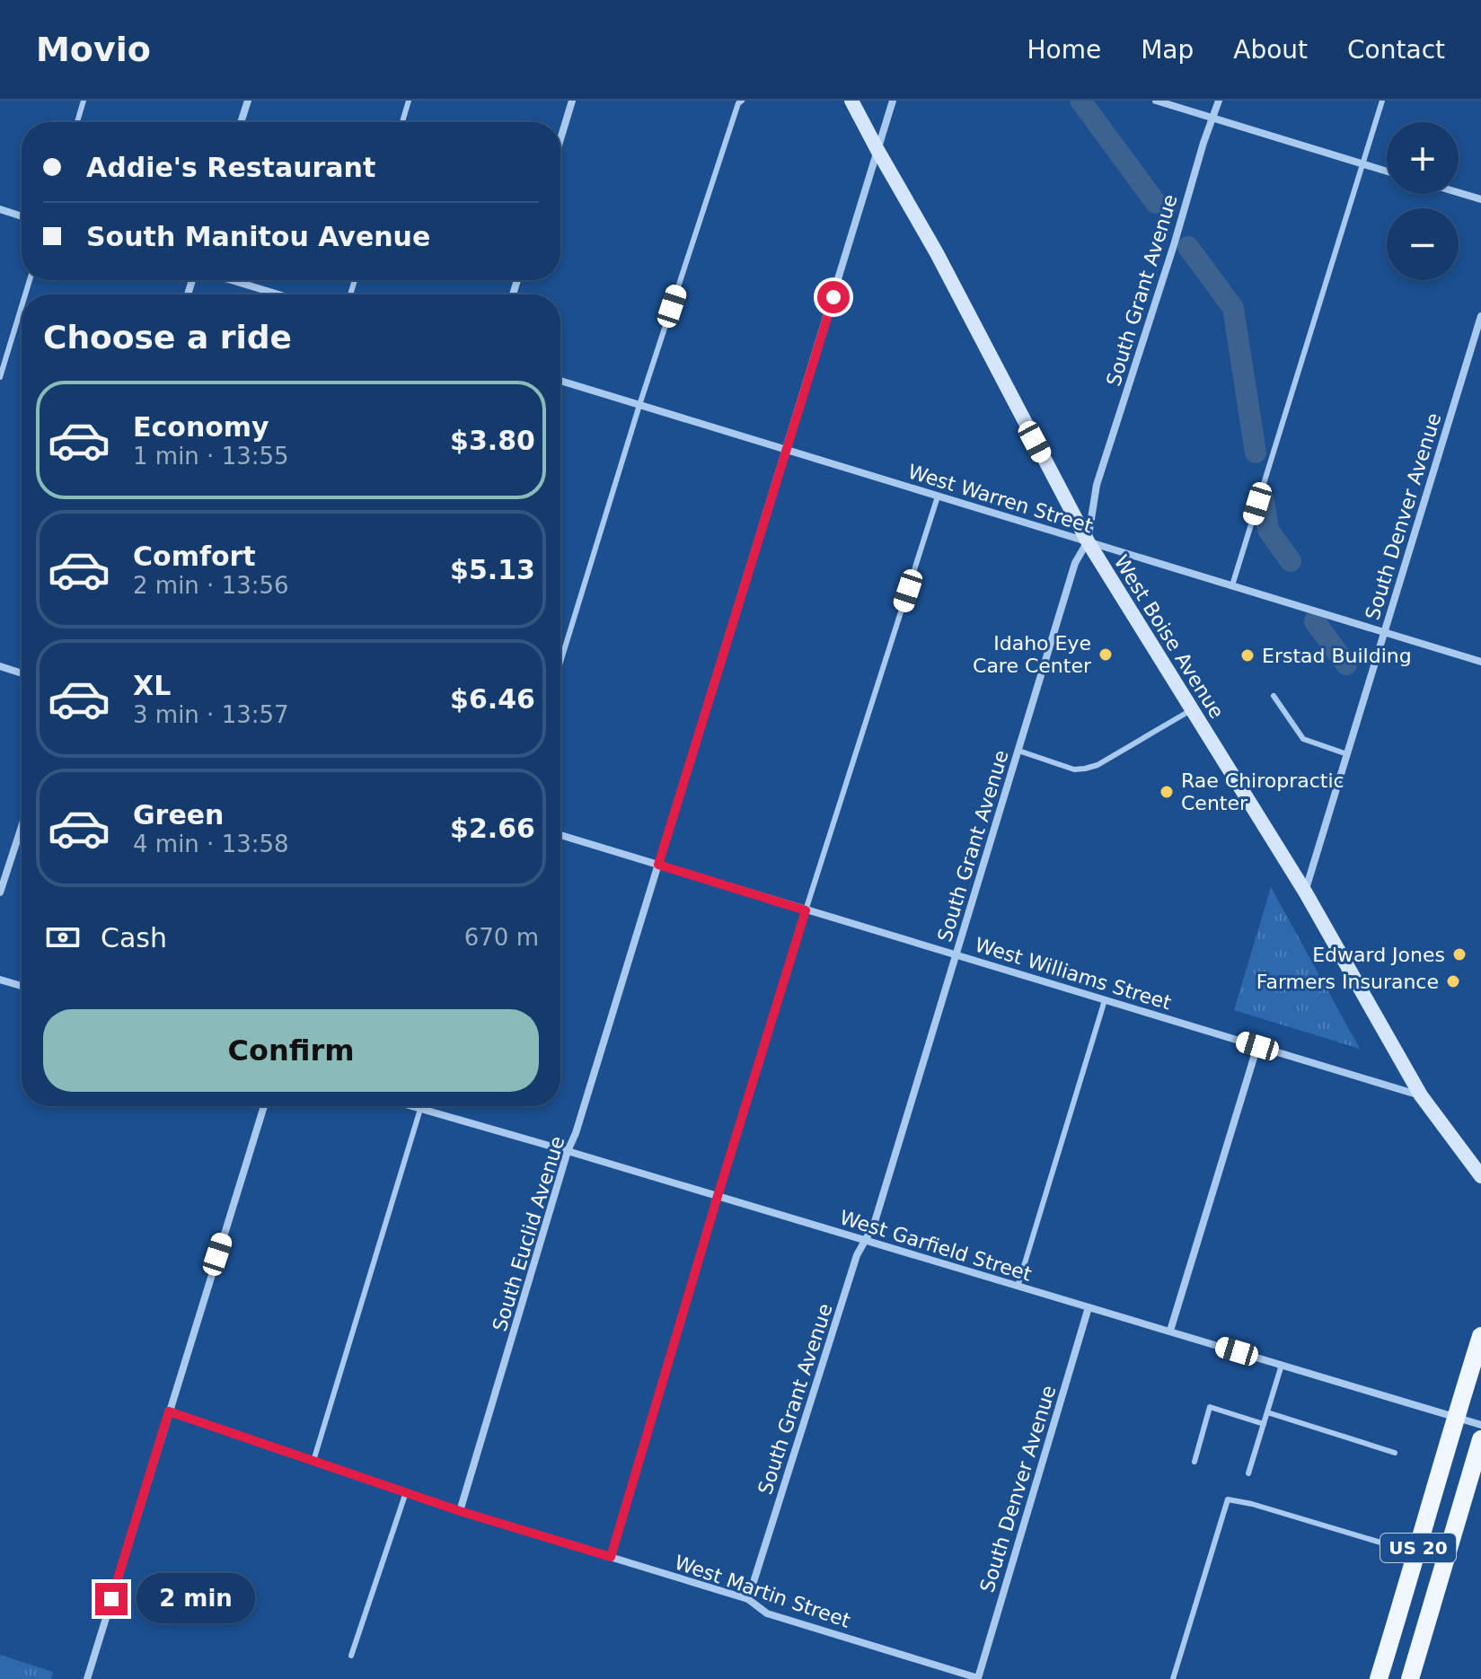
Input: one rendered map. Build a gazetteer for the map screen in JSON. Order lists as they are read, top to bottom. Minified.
{"streets":{"main road":["US 20"],"street":["South Grant Avenue","West Warren Street","South Denver Avenue","West Boise Avenue","West Williams Street","South Euclid Avenue","West Garfield Street","West Martin Street"]},"crossings":[["South Grant Avenue","West Warren Street"],["South Grant Avenue","West Boise Avenue"],["South Grant Avenue","West Williams Street"],["South Grant Avenue","West Garfield Street"],["South Grant Avenue","West Martin Street"],["West Warren Street","South Denver Avenue"],["West Warren Street","West Boise Avenue"],["West Warren Street","South Euclid Avenue"],["South Denver Avenue","West Boise Avenue"],["South Denver Avenue","West Garfield Street"],["South Denver Avenue","West Martin Street"],["West Boise Avenue","West Williams Street"],["West Boise Avenue","South Euclid Avenue"],["West Williams Street","South Euclid Avenue"],["South Euclid Avenue","West Garfield Street"],["South Euclid Avenue","West Martin Street"],["West Garfield Street","US 20"]],"places":["Idaho Eye Care Center","Erstad Building","Rae Chiropractic Center","Edward Jones","Farmers Insurance"],"page":{"header":"Movio","nav":["Home","Map","About","Contact"],"map_buttons":["+","−"],"banner":["Addie's Restaurant","South Manitou Avenue"],"heading":"Choose a ride","list":[{"name":"Economy","note":"1 min · 13:55","value":"$3.80"},{"name":"Comfort","note":"2 min · 13:56","value":"$5.13"},{"name":"XL","note":"3 min · 13:57","value":"$6.46"},{"name":"Green","note":"4 min · 13:58","value":"$2.66"}],"pay":["Cash","670 m"],"buttons":"Confirm","bubble":"2 min"}}
